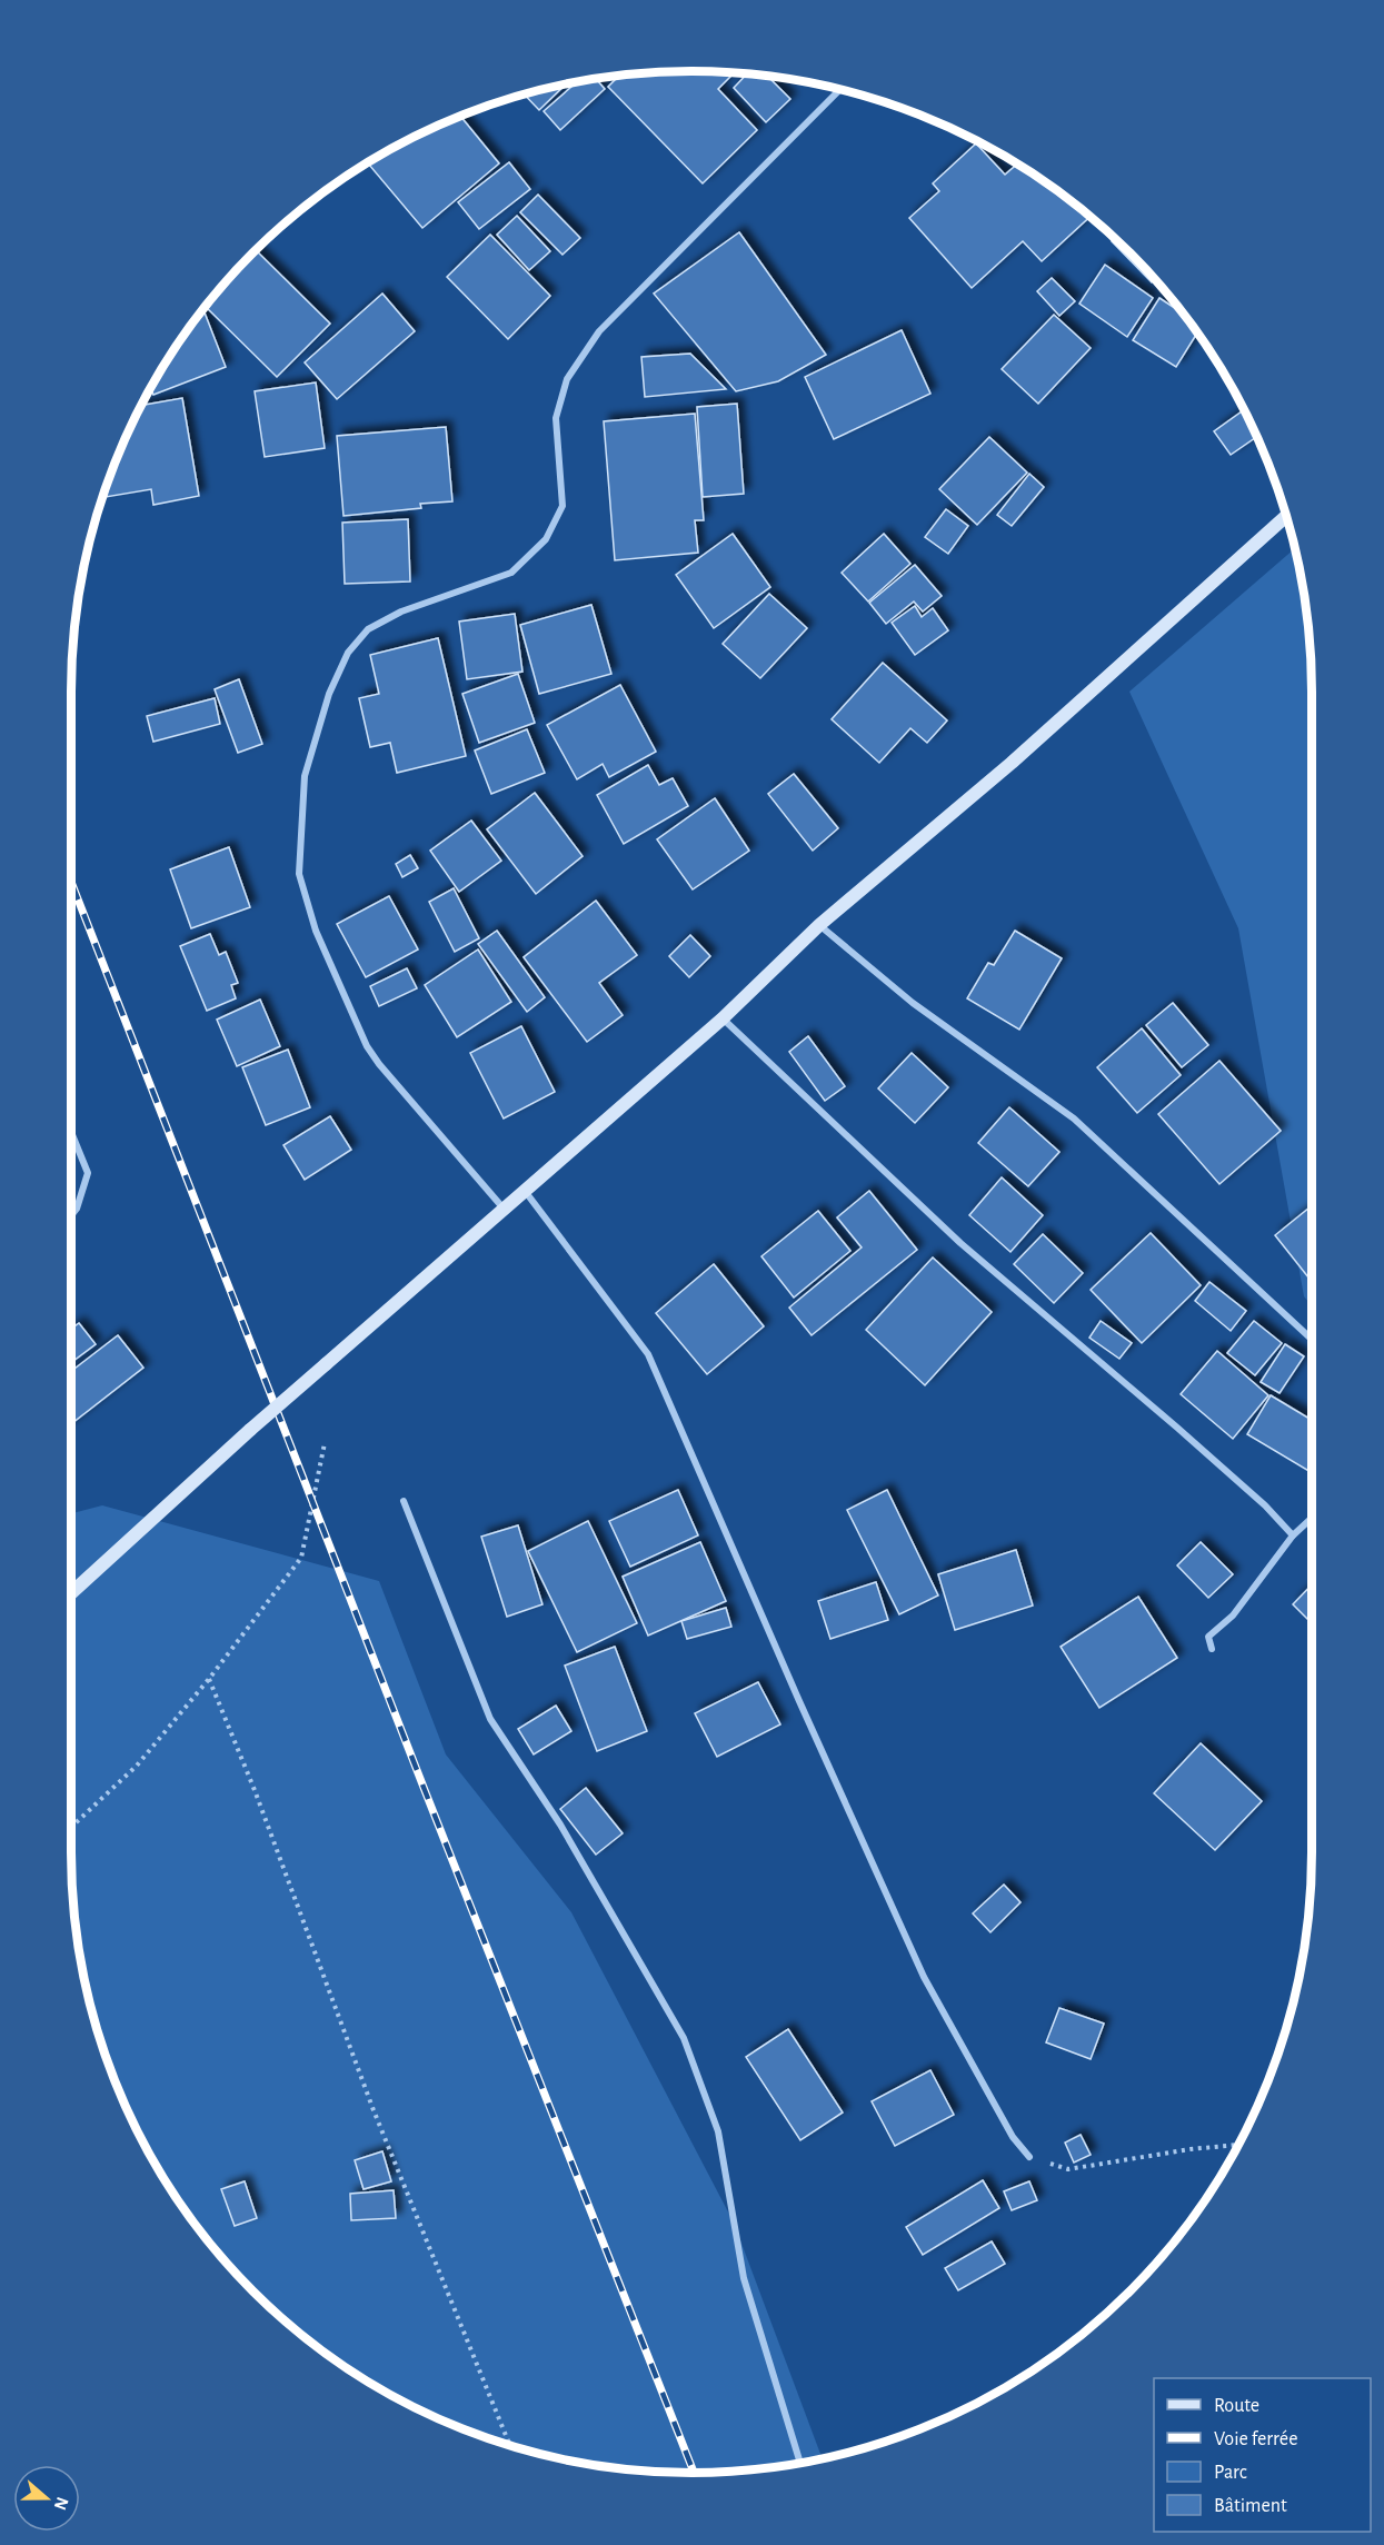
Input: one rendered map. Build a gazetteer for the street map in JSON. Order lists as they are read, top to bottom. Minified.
{"legend":["Route","Voie ferrée","Parc","Bâtiment"],"north":"right"}
